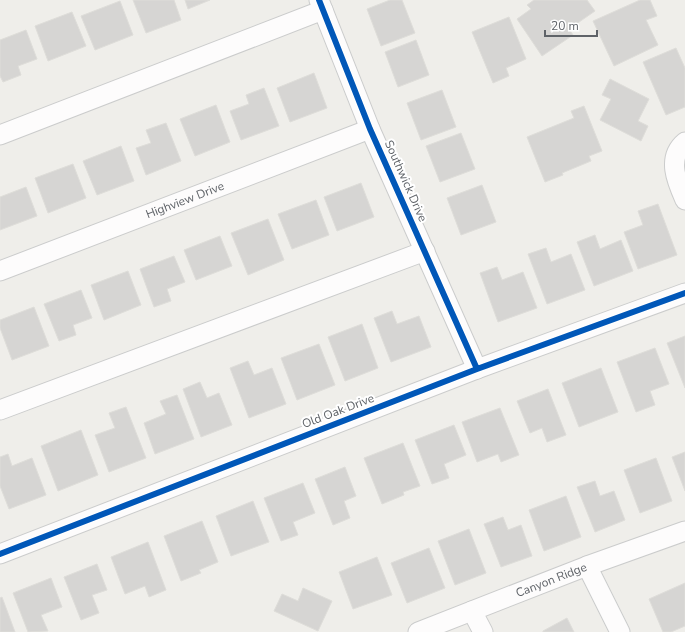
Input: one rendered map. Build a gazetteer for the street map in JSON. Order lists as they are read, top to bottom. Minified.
{"streets":{"street":["Southwick Drive","Highview Drive","Old Oak Drive","Canyon Ridge"]},"crossings":[["Southwick Drive","Highview Drive"],["Southwick Drive","Old Oak Drive"]],"scale_bar":"20 m"}
